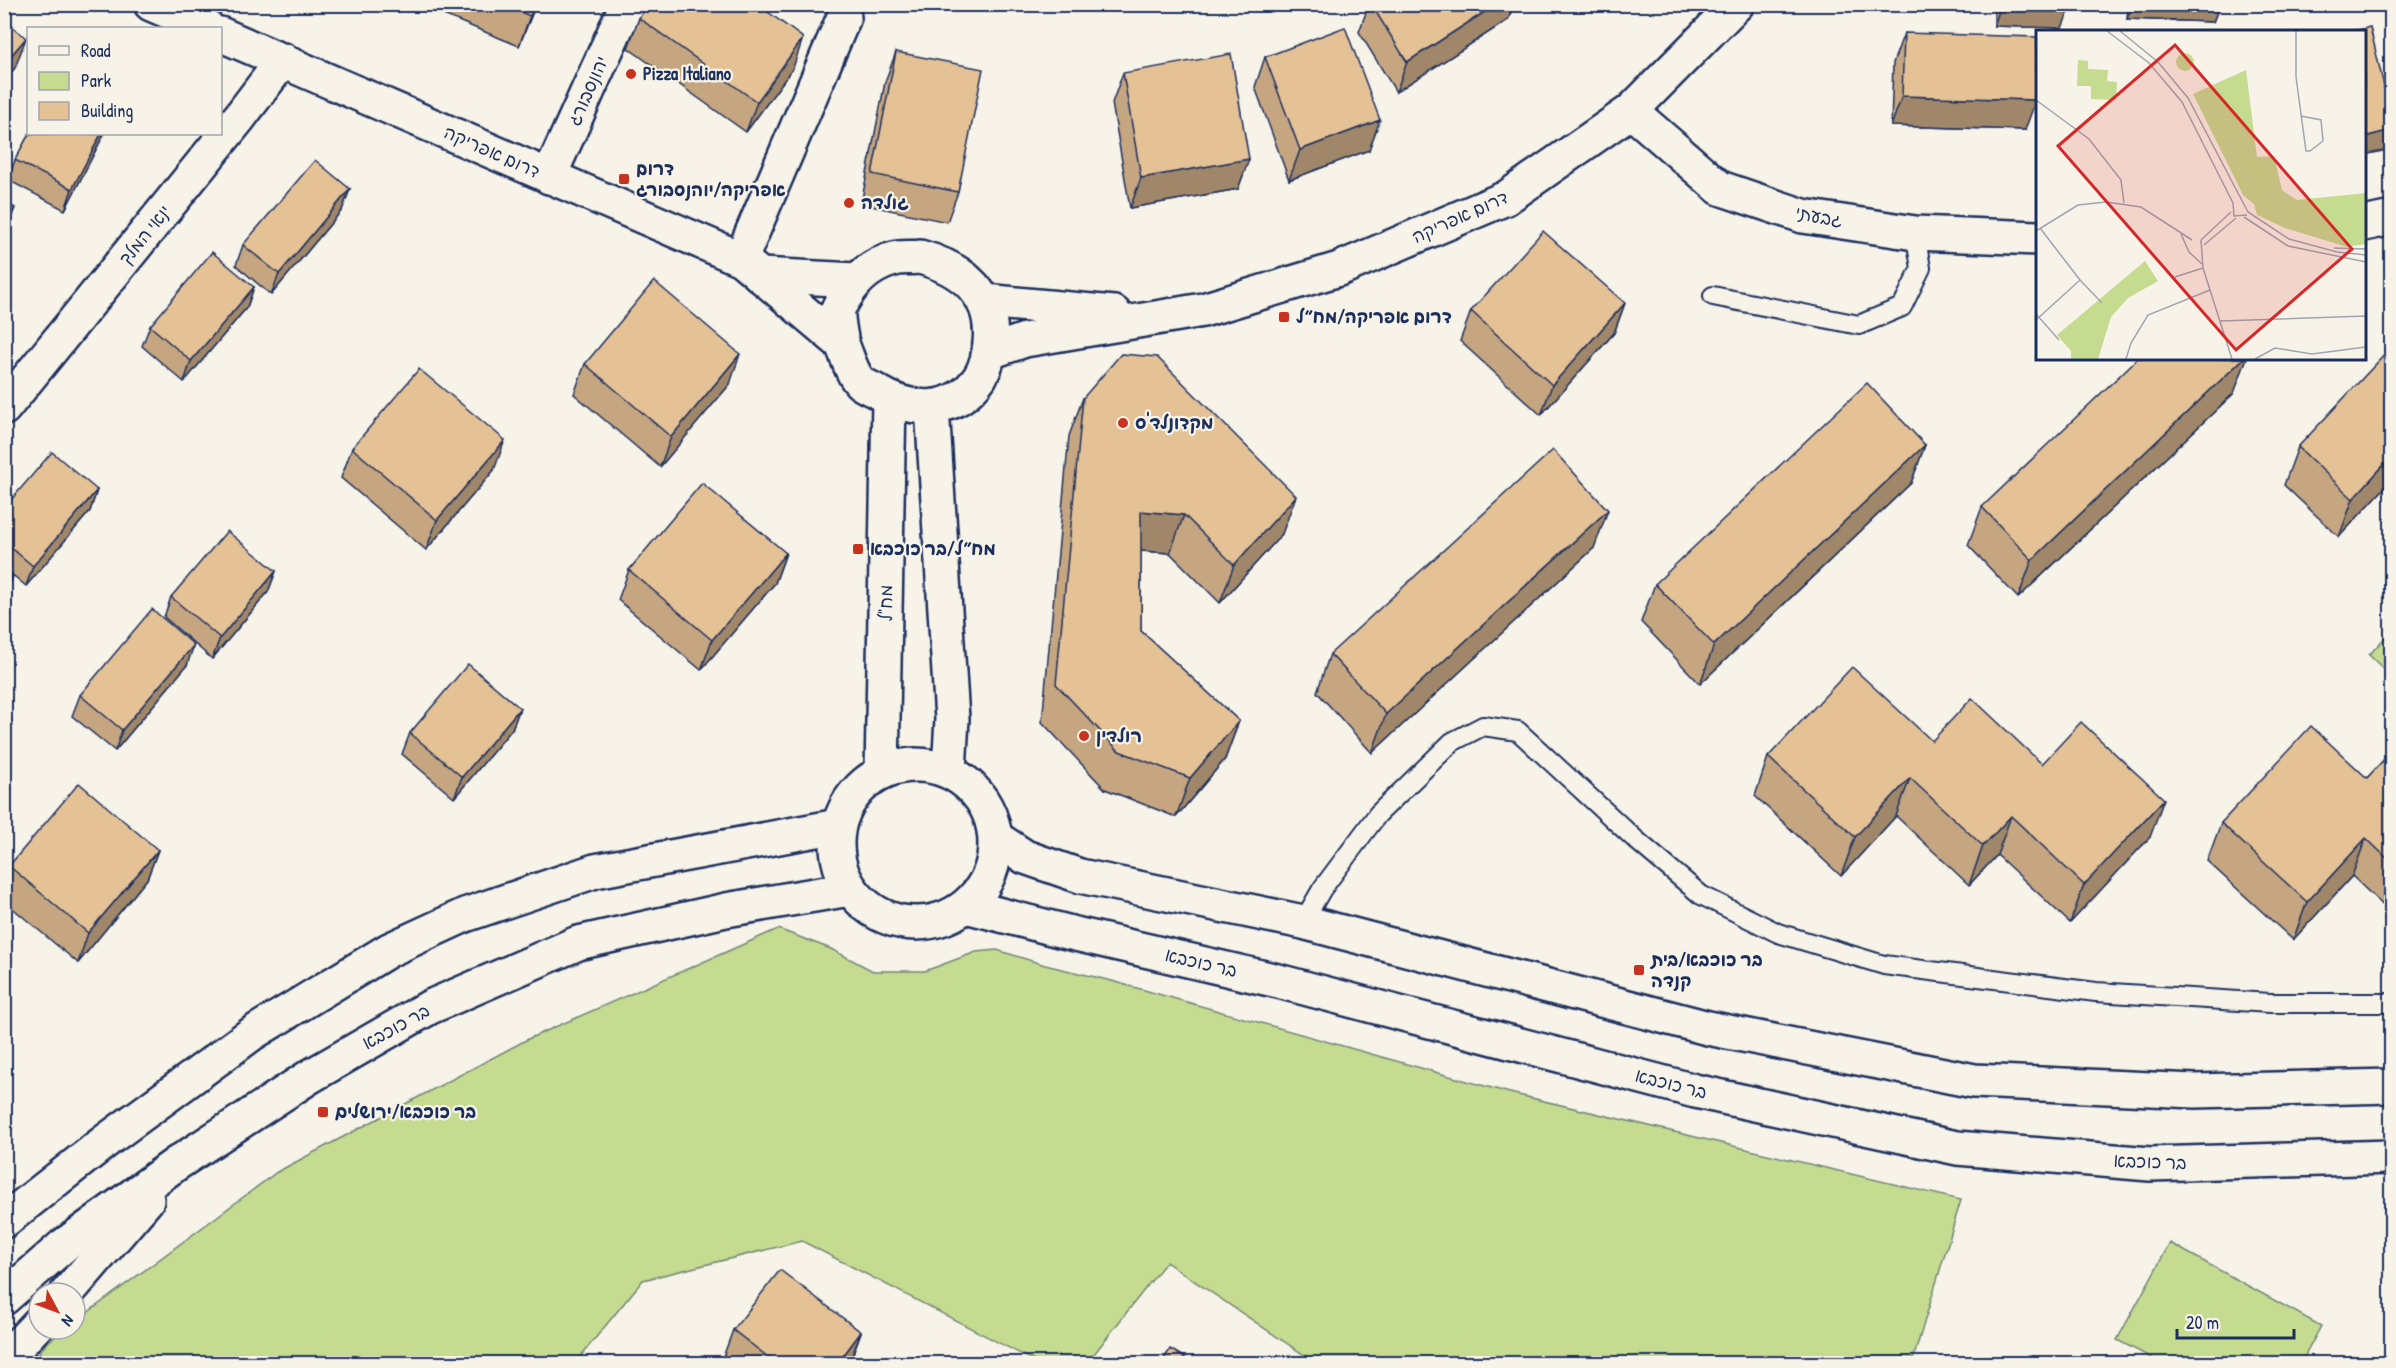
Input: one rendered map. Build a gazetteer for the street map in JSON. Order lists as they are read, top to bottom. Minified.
{"streets":{"main road":["יהונסבורג","דרום אפריקה","גבעתי","ינאי המלך","מח\"ל","בר כוכבא"]},"crossings":[["יהונסבורג","דרום אפריקה"],["דרום אפריקה","גבעתי"],["דרום אפריקה","ינאי המלך"],["דרום אפריקה","מח\"ל"],["מח\"ל","בר כוכבא"]],"places":{"other":["Pizza Italiano","גולדה","מקדונלד'ס","רולדין"],"transit":["דרום אפריקה/יוהנסבורג","דרום אפריקה/מח״ל","מח״ל/בר כוכבא","בר כוכבא/בית קנדה","בר כוכבא/ירושלים"]},"legend":["Road","Park","Building"],"scale_bar":"20 m","north":"bottom right"}
